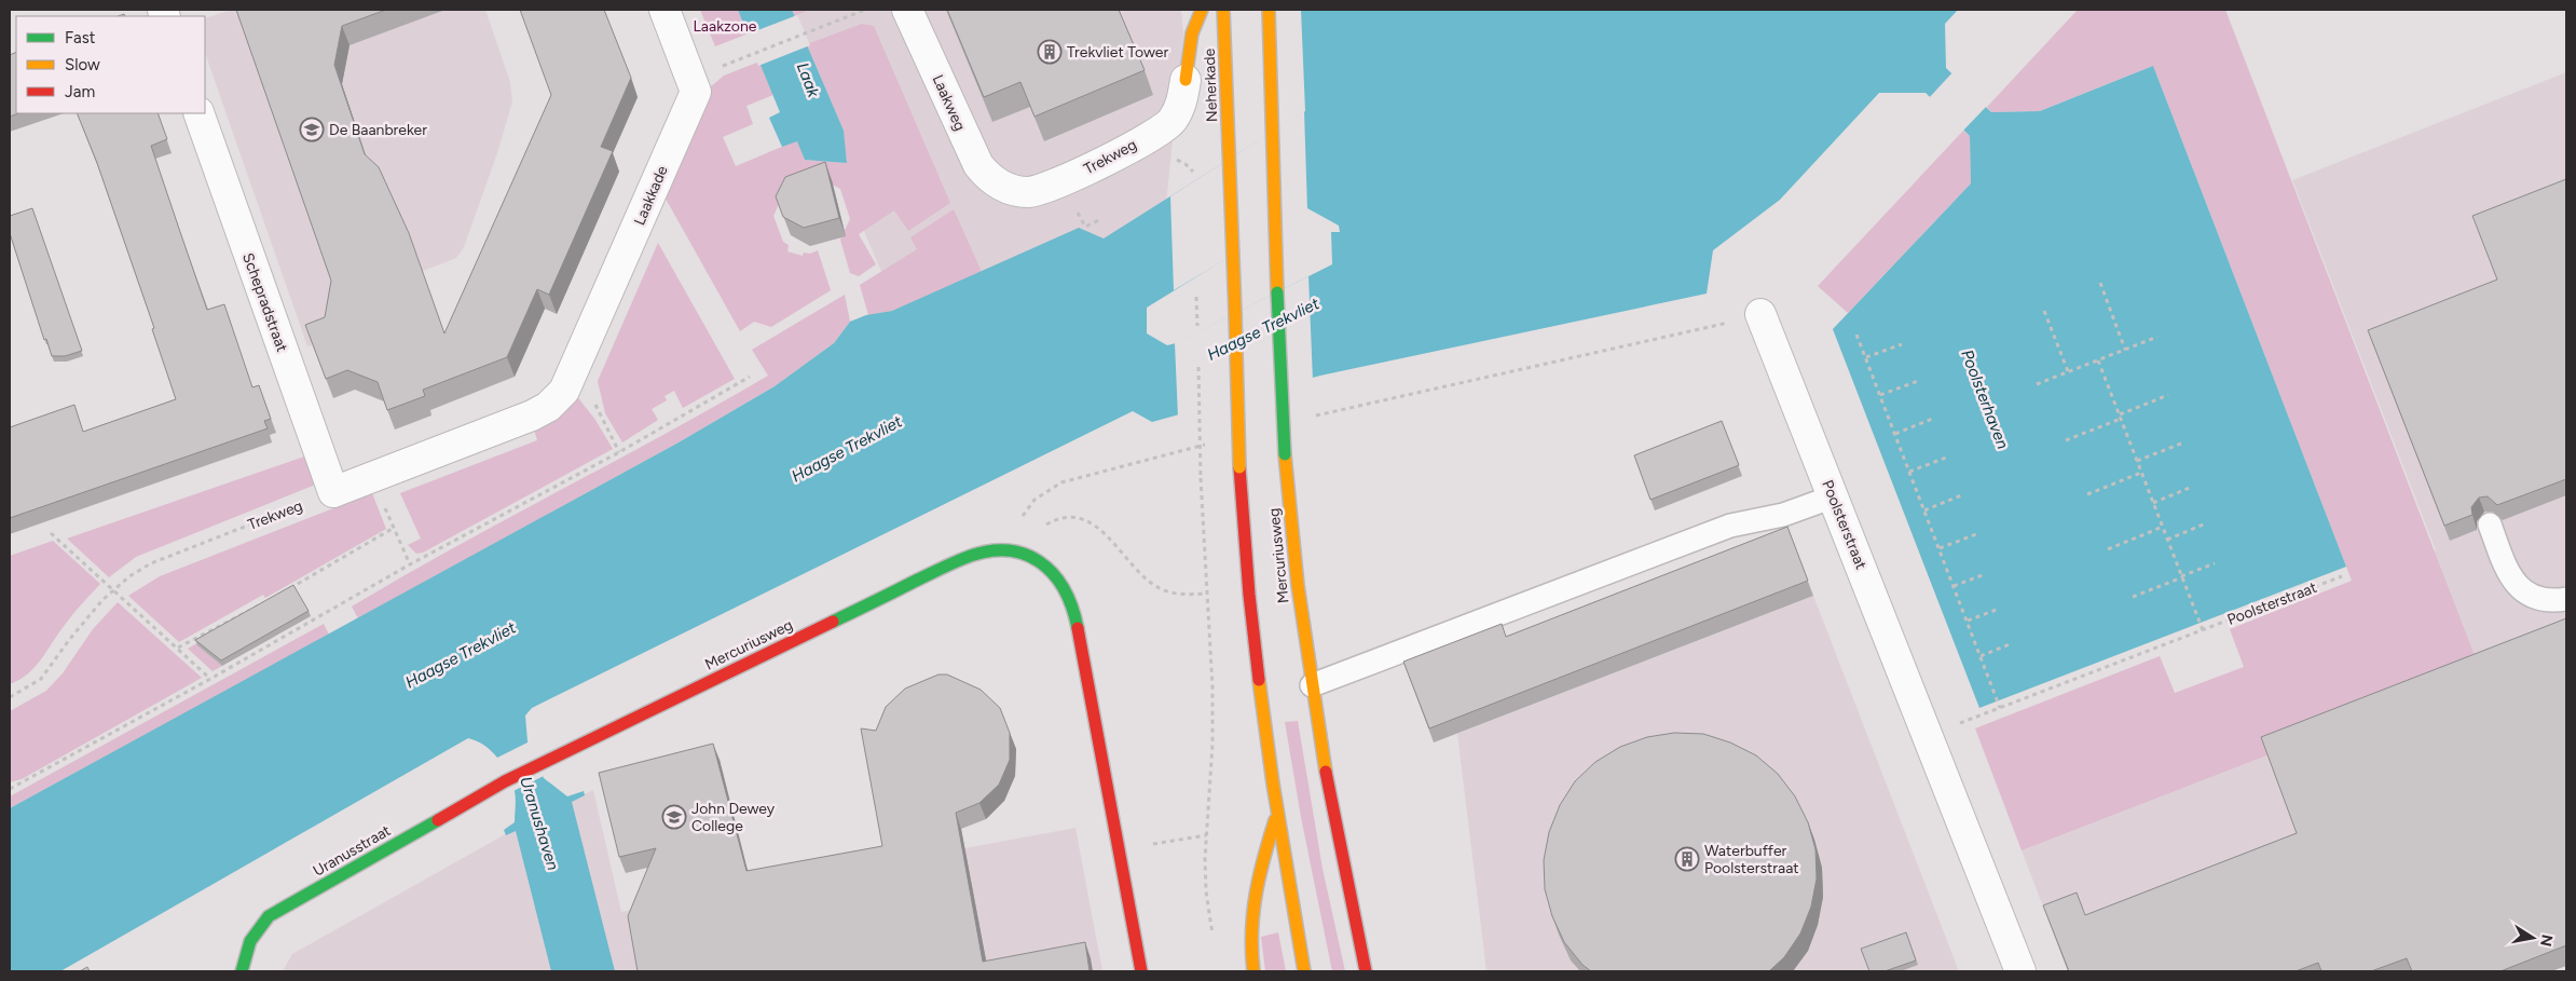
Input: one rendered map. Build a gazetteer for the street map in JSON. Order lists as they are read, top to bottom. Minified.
{"streets":{"main road":["Neherkade","Mercuriusweg","Uranusstraat"],"street":["Laakweg","Trekweg","Laakkade","Schepradstraat","Poolsterstraat"]},"crossings":[["Neherkade","Mercuriusweg"],["Laakweg","Trekweg"],["Trekweg","Schepradstraat"],["Mercuriusweg","Uranusstraat"]],"water":["Laak","Haagse Trekvliet","Poolsterhaven","Uranushaven"],"parks":["Laakzone"],"places":{"building":["Trekvliet Tower","Waterbuffer Poolsterstraat"],"school or university":["De Baanbreker","John Dewey College"]},"legend":["Fast","Slow","Jam"],"north":"right"}
